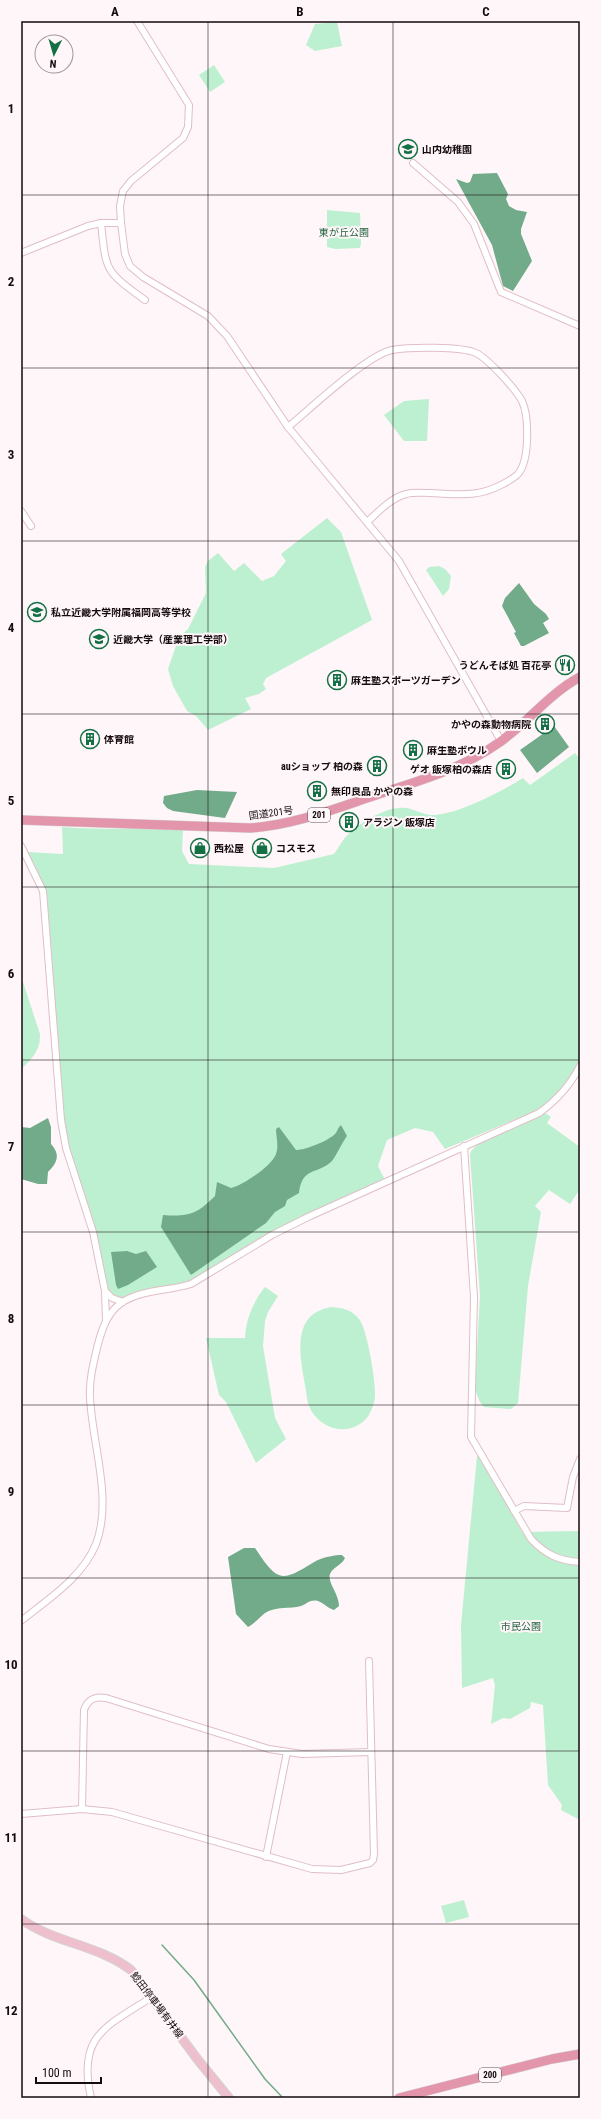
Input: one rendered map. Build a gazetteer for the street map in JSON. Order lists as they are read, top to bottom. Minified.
{"streets":{"highway":["国道201号","201","200"],"main road":["鯰田停車場有井線"]},"parks":["東が丘公園","市民公園"],"places":{"school or university":["山内幼稚園","私立近畿大学附属福岡高等学校","近畿大学（産業理工学部）"],"restaurant":["うどんそば処 百花亭"],"building":["麻生塾スポーツガーデン","かやの森動物病院","体育館","麻生塾ボウル","auショップ 柏の森","ゲオ 飯塚柏の森店","無印良品 かやの森","アラジン 飯塚店"],"shop":["西松屋","コスモス"]},"scale_bar":"100 m","north":"bottom","grid":{"columns":["A","B","C"],"rows":["1","2","3","4","5","6","7","8","9","10","11","12"]}}
